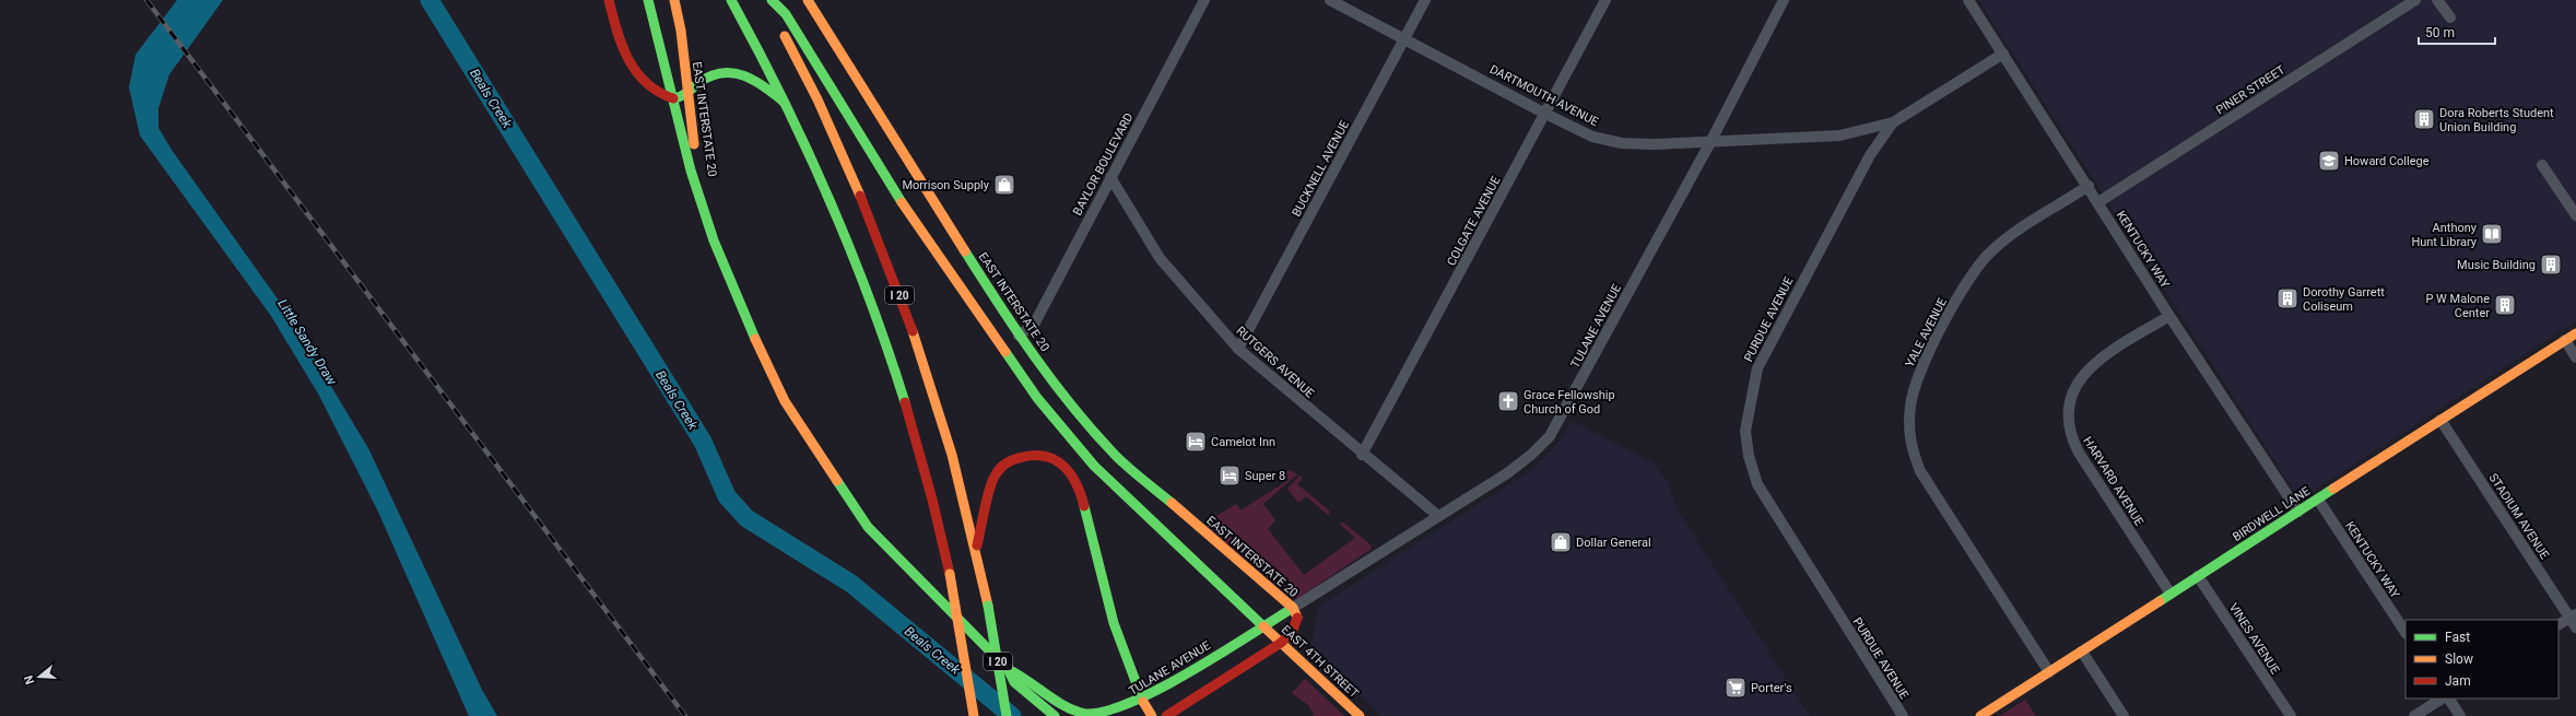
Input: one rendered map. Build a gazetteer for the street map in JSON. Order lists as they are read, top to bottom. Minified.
{"streets":{"main road":["EAST INTERSTATE 20","I 20","TULANE AVENUE","BIRDWELL LANE","EAST 4TH STREET"],"street":["PINER STREET","DARTMOUTH AVENUE","BAYLOR BOULEVARD","BUCKNELL AVENUE","COLGATE AVENUE","KENTUCKY WAY","PURDUE AVENUE","YALE AVENUE","RUTGERS AVENUE","HARVARD AVENUE","STADIUM AVENUE","VINES AVENUE"]},"crossings":[["PINER STREET","KENTUCKY WAY"],["DARTMOUTH AVENUE","BUCKNELL AVENUE"],["DARTMOUTH AVENUE","COLGATE AVENUE"],["DARTMOUTH AVENUE","PURDUE AVENUE"],["DARTMOUTH AVENUE","TULANE AVENUE"],["EAST INTERSTATE 20","BAYLOR BOULEVARD"],["EAST INTERSTATE 20","TULANE AVENUE"],["BAYLOR BOULEVARD","RUTGERS AVENUE"],["BUCKNELL AVENUE","RUTGERS AVENUE"],["COLGATE AVENUE","RUTGERS AVENUE"],["KENTUCKY WAY","PURDUE AVENUE"],["KENTUCKY WAY","YALE AVENUE"],["KENTUCKY WAY","HARVARD AVENUE"],["KENTUCKY WAY","BIRDWELL LANE"],["TULANE AVENUE","RUTGERS AVENUE"],["TULANE AVENUE","EAST 4TH STREET"],["YALE AVENUE","BIRDWELL LANE"],["HARVARD AVENUE","BIRDWELL LANE"],["BIRDWELL LANE","STADIUM AVENUE"],["BIRDWELL LANE","VINES AVENUE"]],"water":["Beals Creek","Little Sandy Draw"],"places":{"building":["Dora Roberts Student Union Building","Music Building","Dorothy Garrett Coliseum","P W Malone Center"],"school or university":["Howard College"],"shop":["Morrison Supply","Dollar General"],"library":["Anthony Hunt Library"],"church":["Grace Fellowship Church of God"],"hotel":["Camelot Inn","Super 8"],"supermarket":["Porter's"]},"legend":["Fast","Slow","Jam"],"scale_bar":"50 m","north":"left"}
